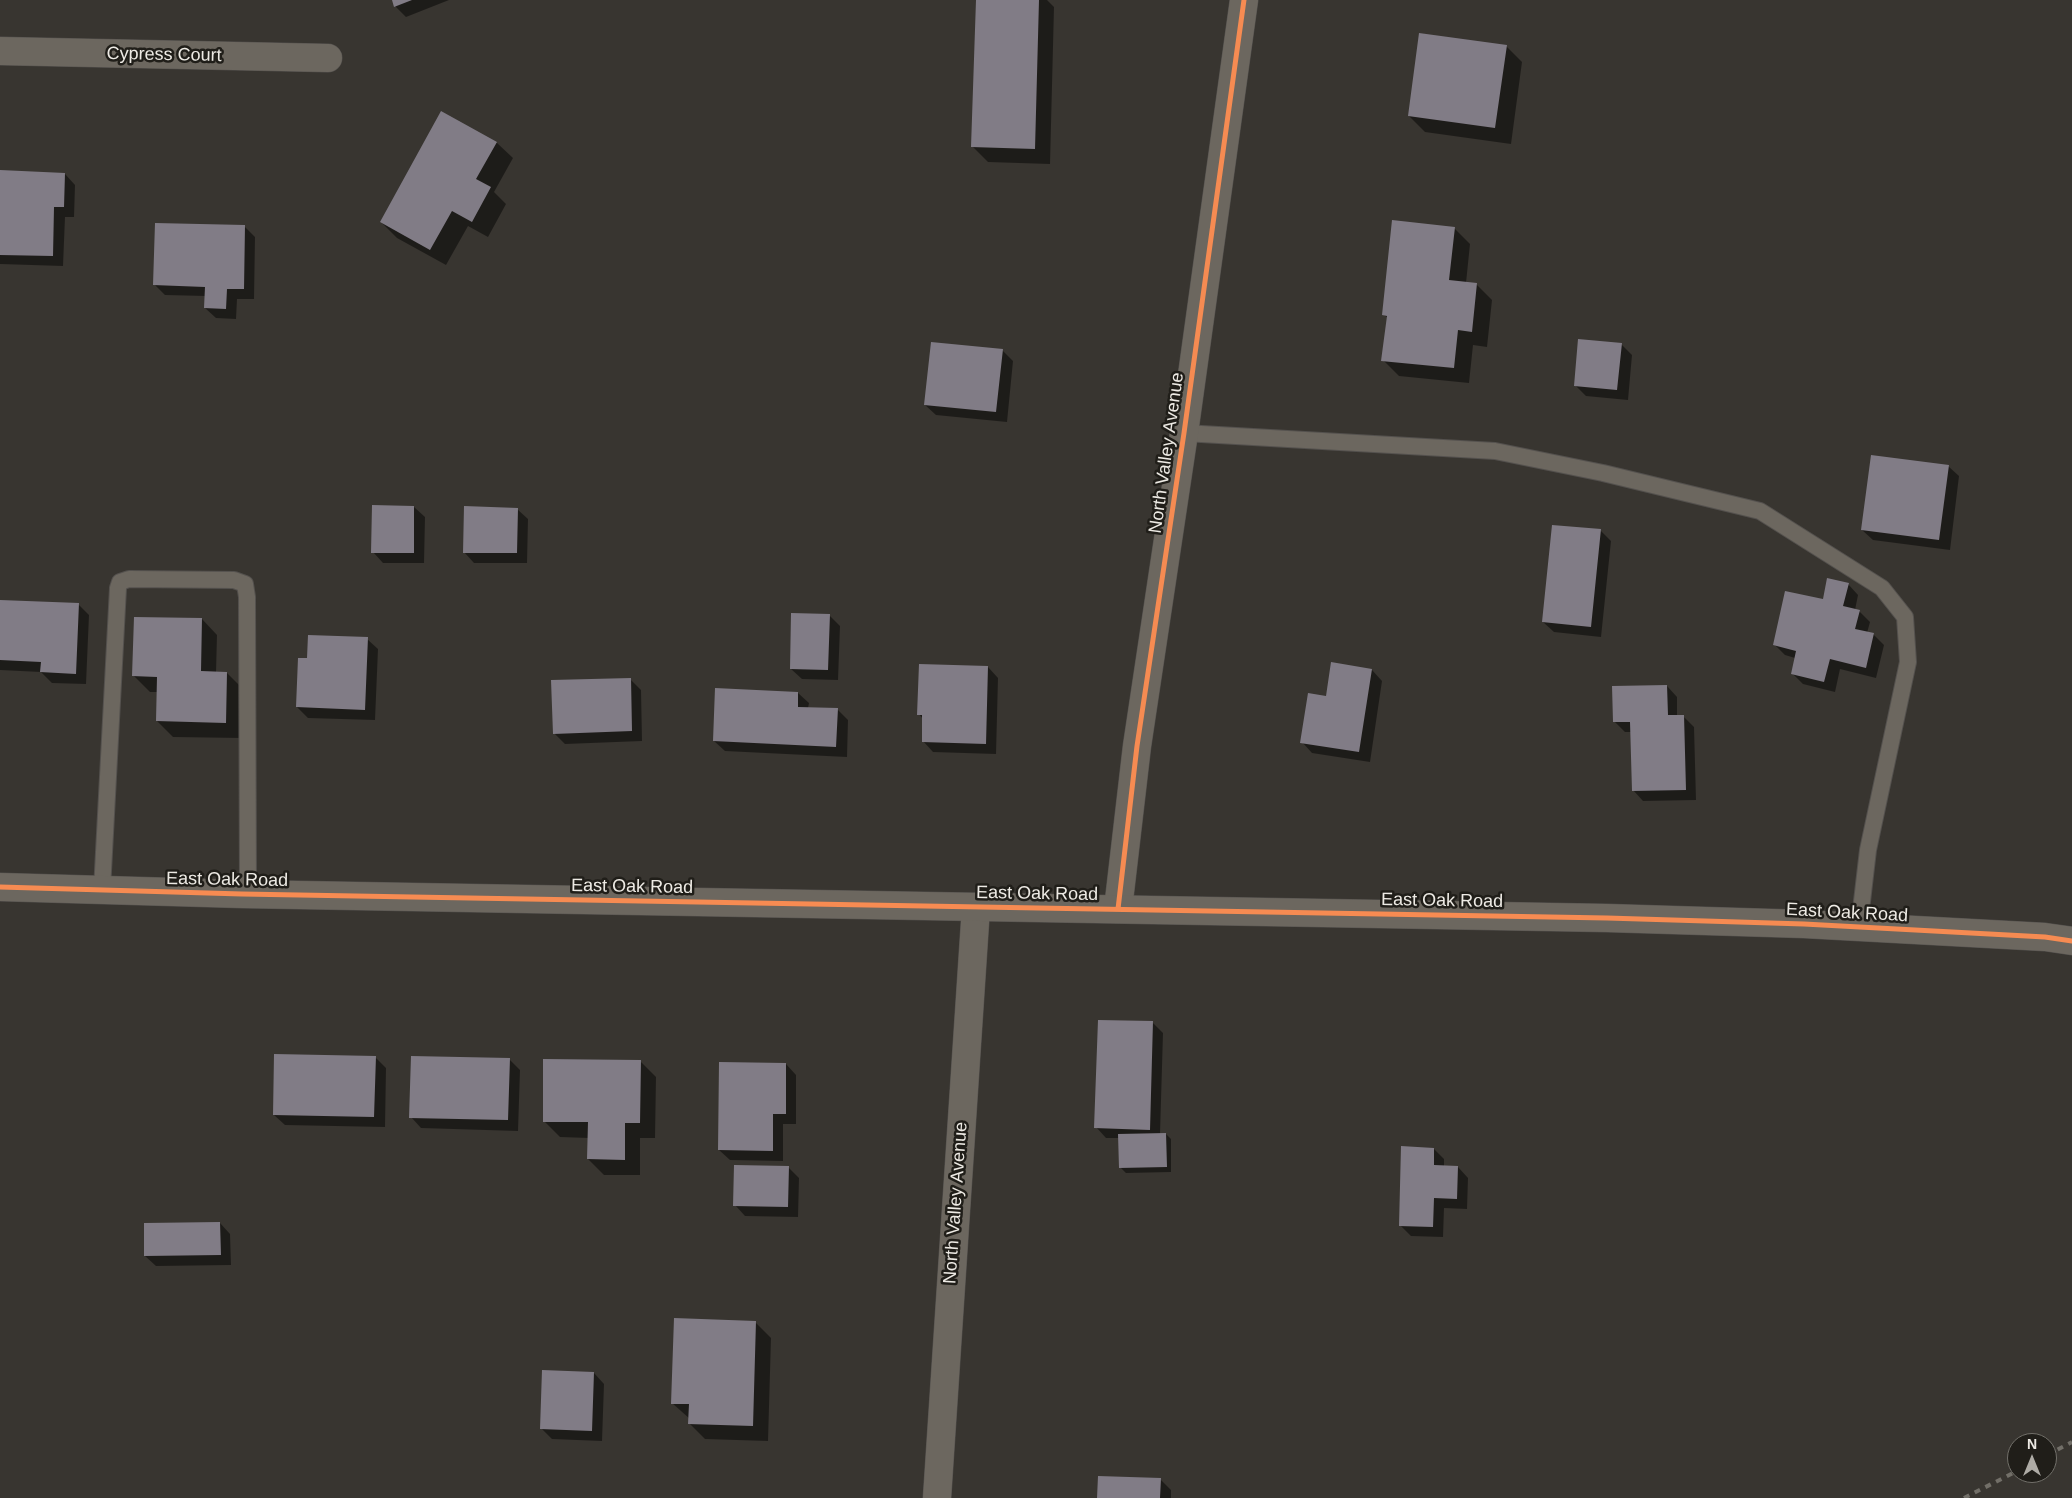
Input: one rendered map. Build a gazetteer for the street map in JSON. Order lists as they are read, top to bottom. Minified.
{"streets":{"street":["Cypress Court","North Valley Avenue","East Oak Road"]},"crossings":[["North Valley Avenue","East Oak Road"]],"north":"top"}
